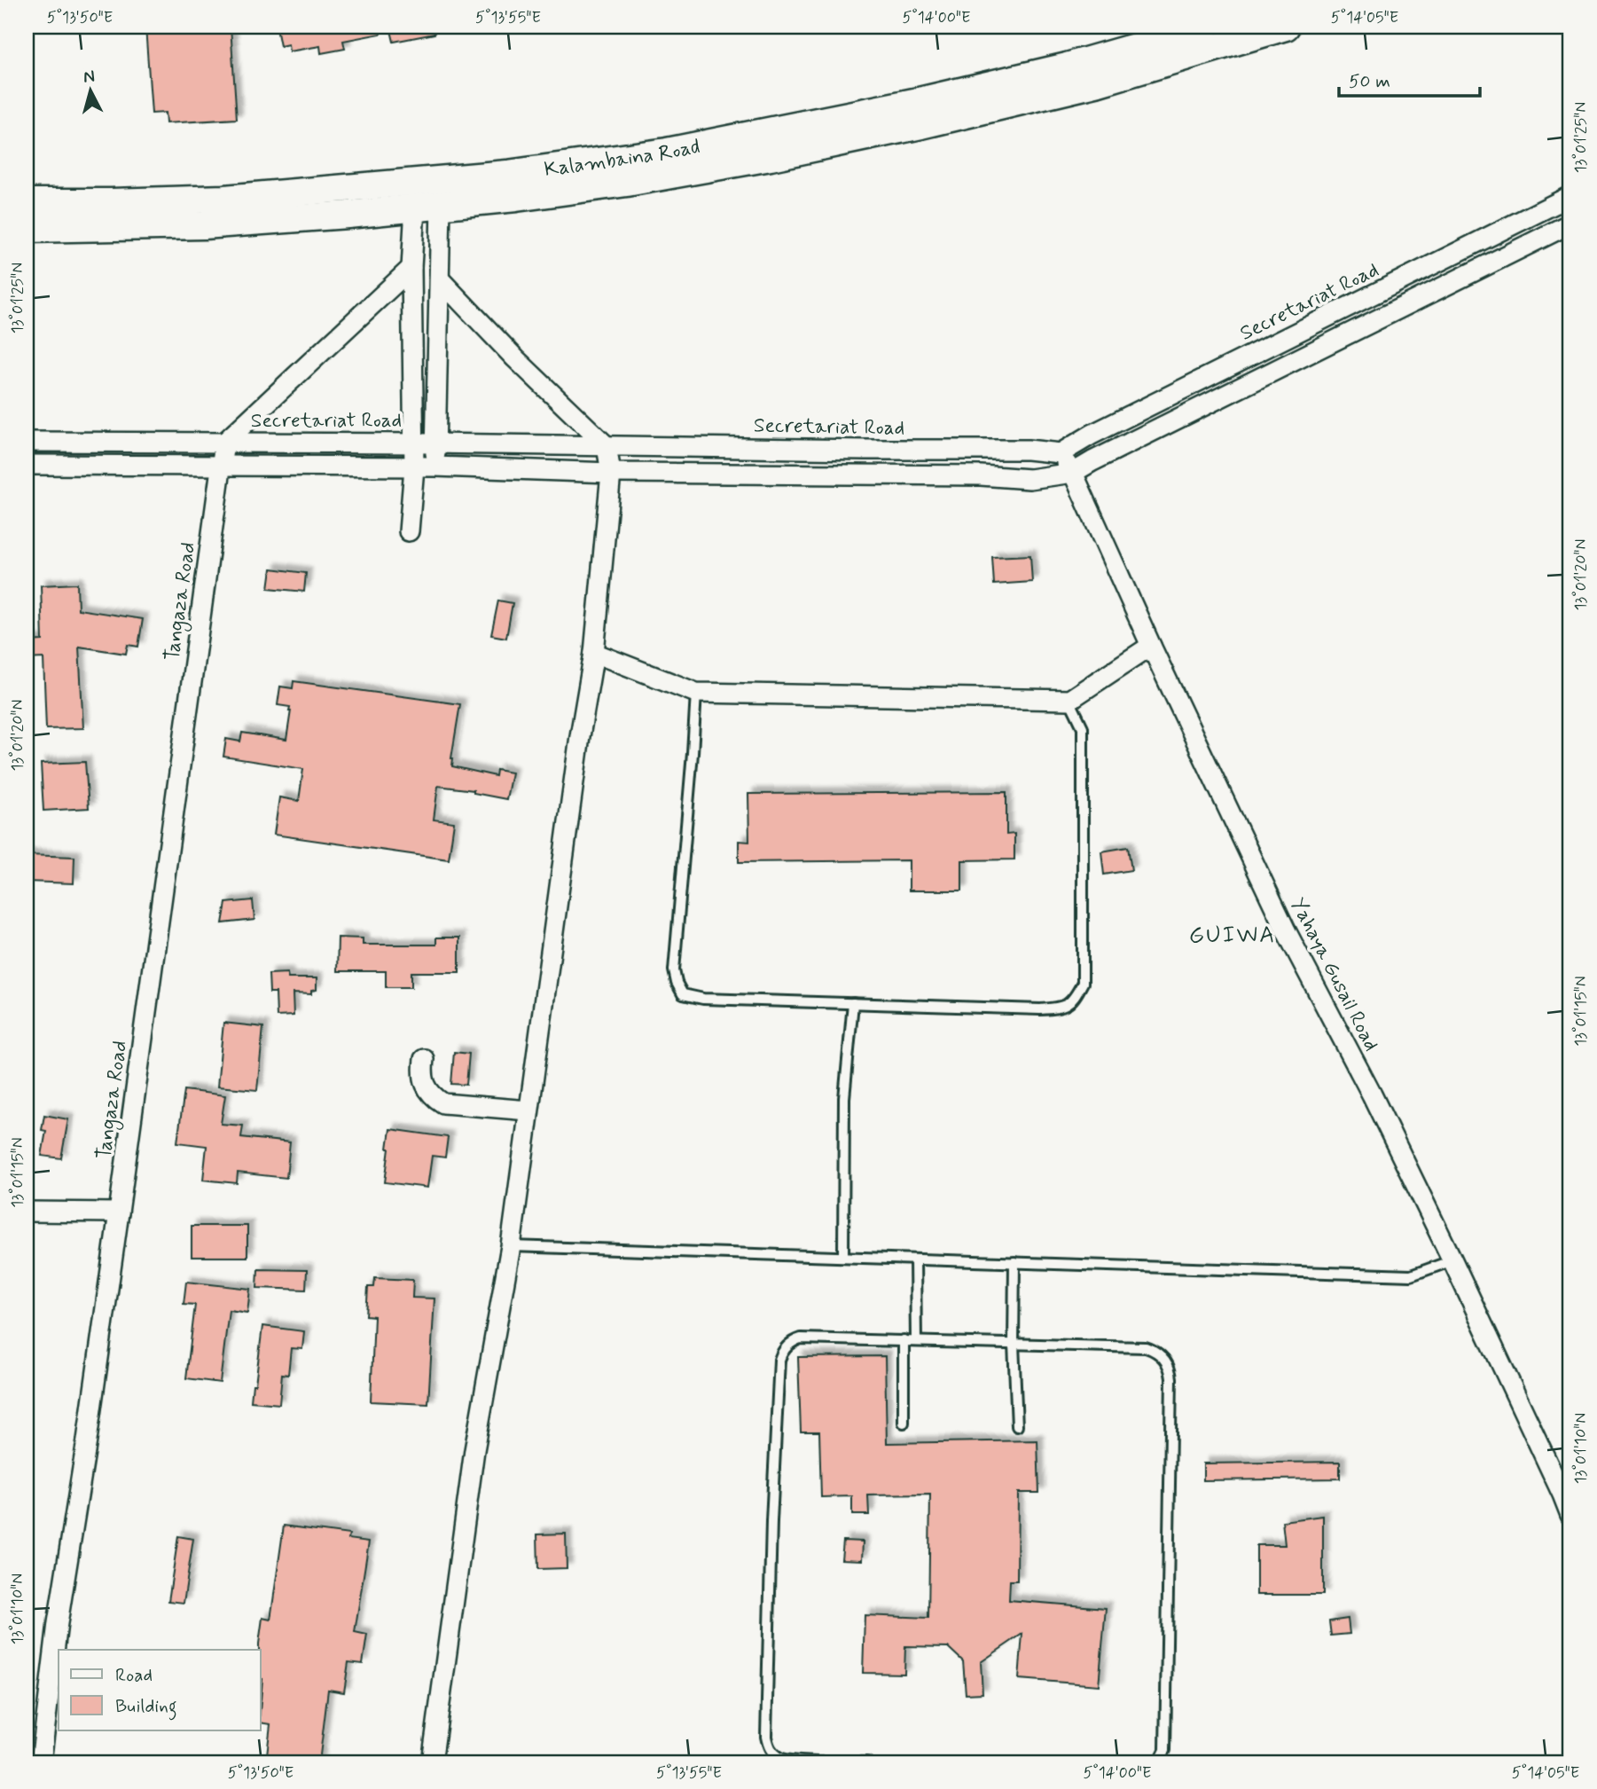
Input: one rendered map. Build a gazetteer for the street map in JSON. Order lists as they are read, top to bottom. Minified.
{"streets":{"main road":["Kalambaina Road"],"street":["Secretariat Road","Tangaza Road","Yahaya Gusail Road"]},"crossings":[["Secretariat Road","Tangaza Road"],["Secretariat Road","Yahaya Gusail Road"]],"districts":["GUIWA"],"legend":["Road","Building"],"scale_bar":"50 m","north":"top","coordinates":["5°13'50\"E","5°13'55\"E","5°14'00\"E","5°14'05\"E","13°01'25\"N","13°01'20\"N","13°01'15\"N","13°01'10\"N"]}
